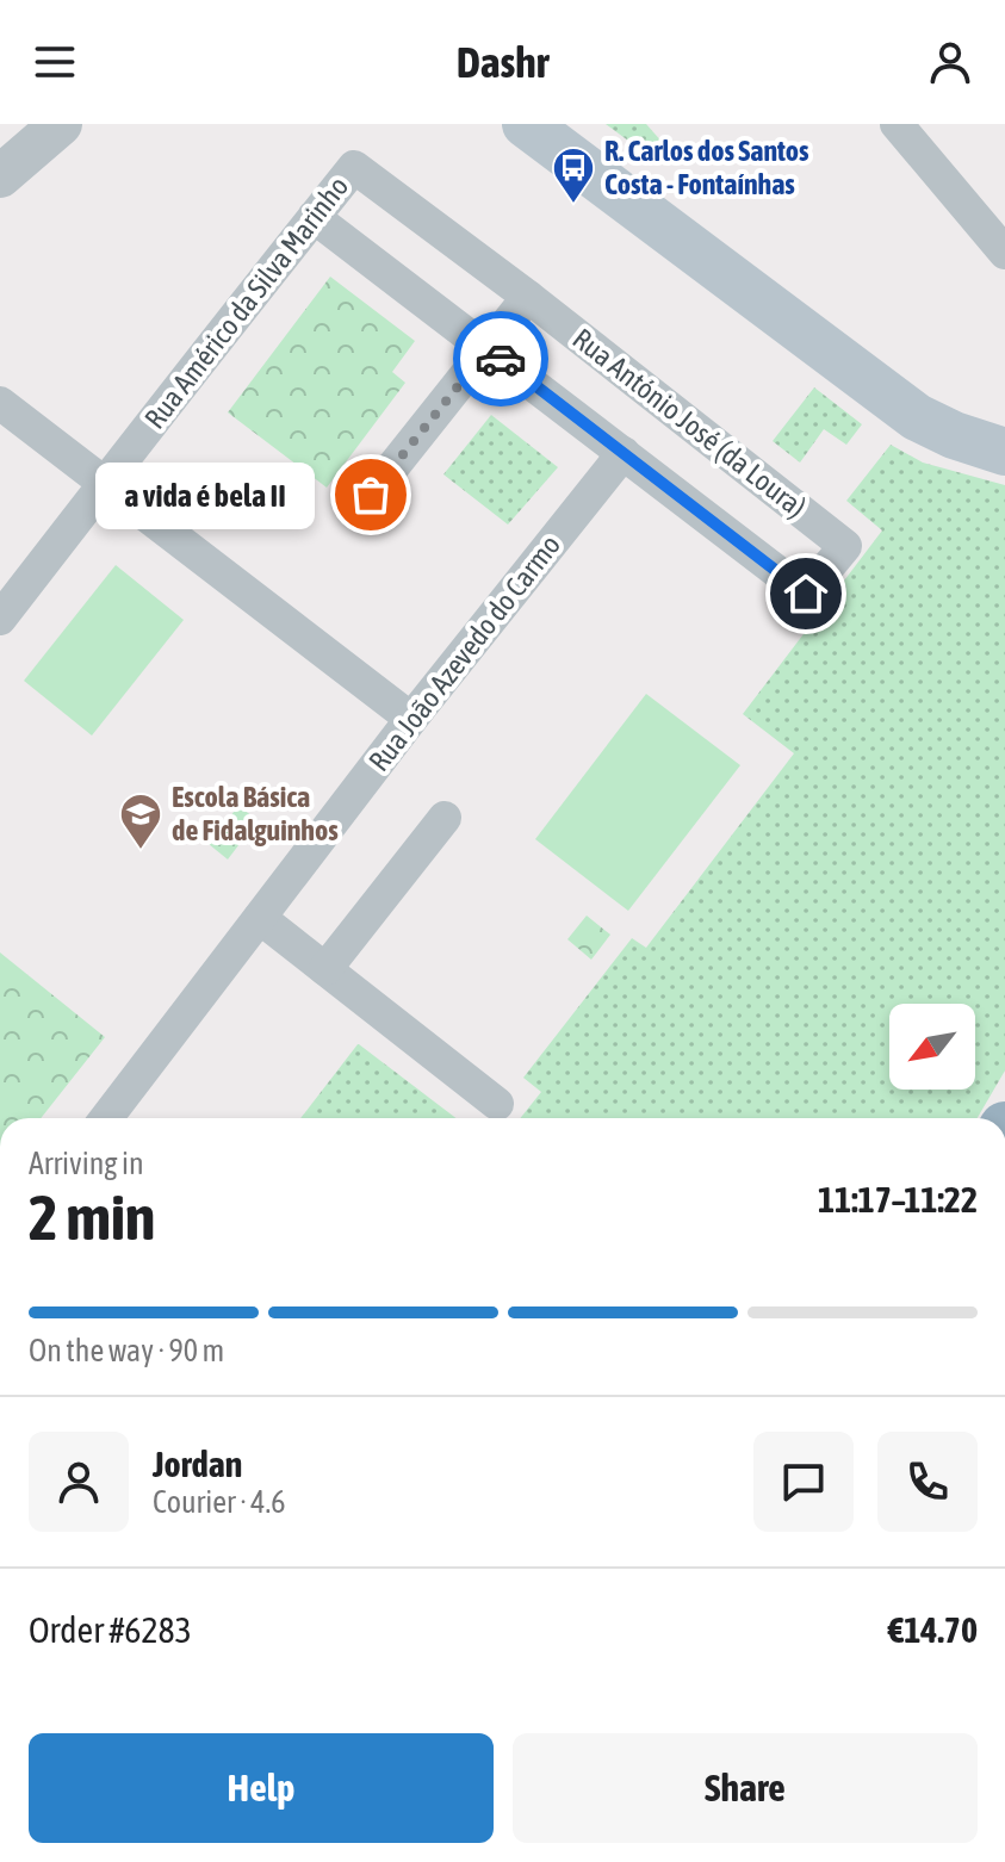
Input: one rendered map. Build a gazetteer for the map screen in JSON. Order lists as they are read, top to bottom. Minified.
{"streets":{"street":["Rua Américo da Silva Marinho","Rua António José (da Loura)","Rua João Azevedo do Carmo"]},"crossings":[["Rua Américo da Silva Marinho","Rua António José (da Loura)"],["Rua António José (da Loura)","Rua João Azevedo do Carmo"]],"places":{"bus stop":["R. Carlos dos Santos Costa - Fontaínhas"],"other":["a vida é bela II"],"school or university":["Escola Básica de Fidalguinhos"]},"north":"bottom left","page":{"header":"Dashr","bubble":"a vida é bela II","heading":["2 min","Arriving in","11:17–11:22"],"panel":["Jordan","Courier · 4.6","Order #6283","€14.70"],"bar":"On the way · 90 m","buttons":["Help","Share"]}}
